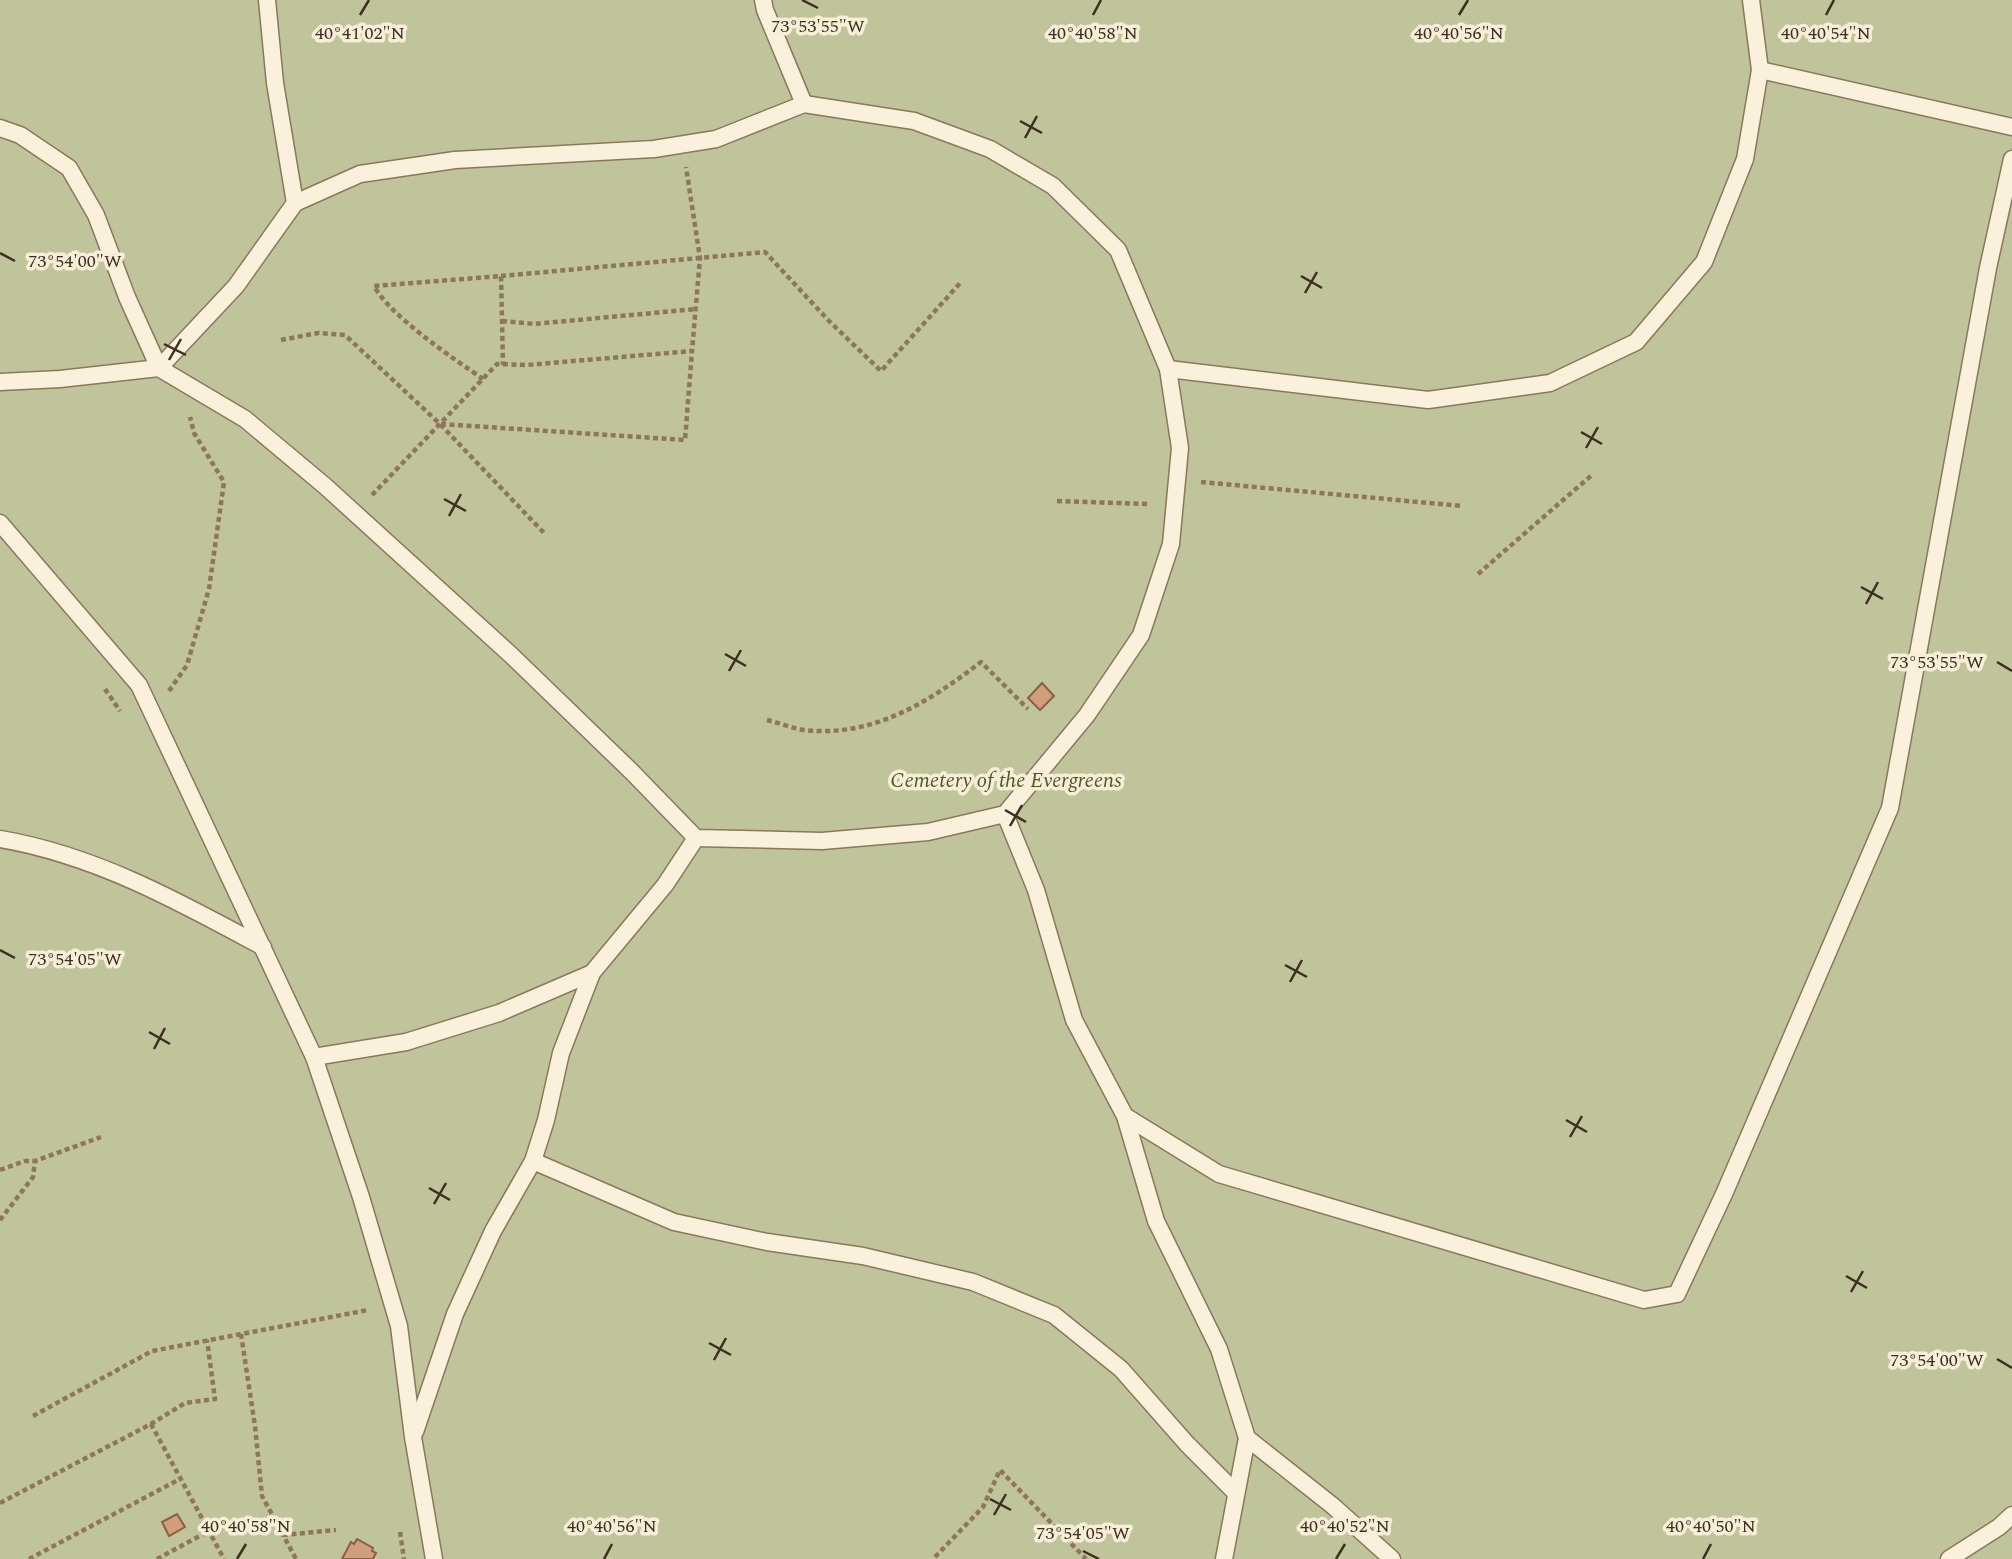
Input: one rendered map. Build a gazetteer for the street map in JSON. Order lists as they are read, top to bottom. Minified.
{"parks":["Cemetery of the Evergreens"],"coordinates":["73°53'55\"W","40°41'02\"N","40°40'58\"N","40°40'56\"N","40°40'54\"N","73°54'00\"W","73°54'05\"W","40°40'52\"N","40°40'50\"N"]}
